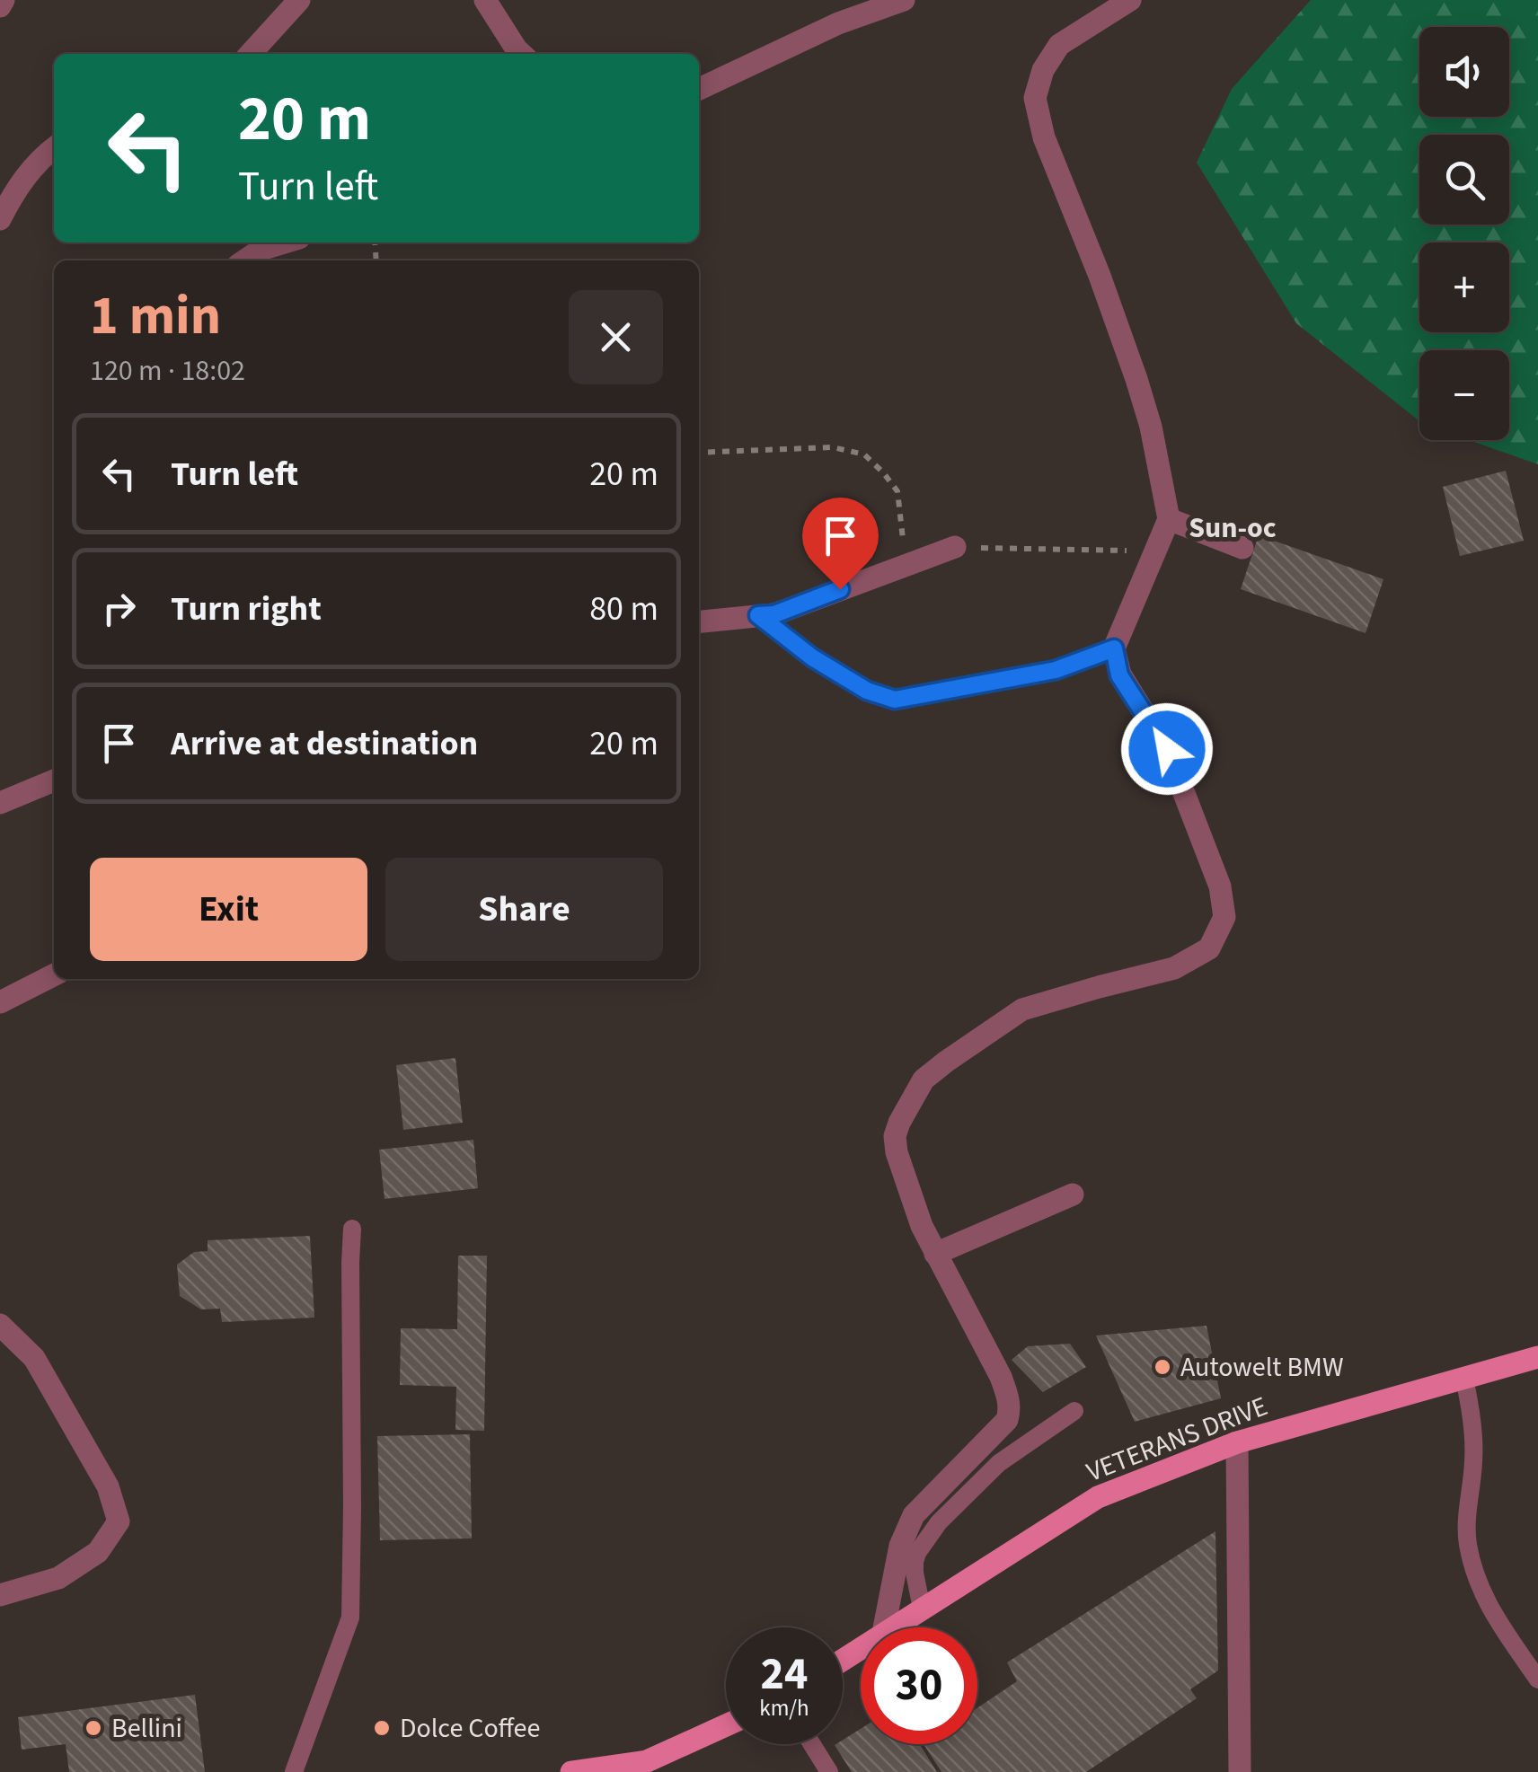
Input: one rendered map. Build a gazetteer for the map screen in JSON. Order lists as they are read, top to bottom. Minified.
{"streets":{"main road":["VETERANS DRIVE"]},"districts":["Sun-oc"],"places":["Autowelt BMW","Bellini","Dolce Coffee"],"page":{"map_buttons":["+","−"],"turn":["20 m","Turn left"],"heading":["1 min","120 m · 18:02"],"list":[{"name":"Turn left","value":"20 m"},{"name":"Turn right","value":"80 m"},{"name":"Arrive at destination","value":"20 m"}],"buttons":["Exit","Share"],"speed":"24 km/h","limit":"30"}}
